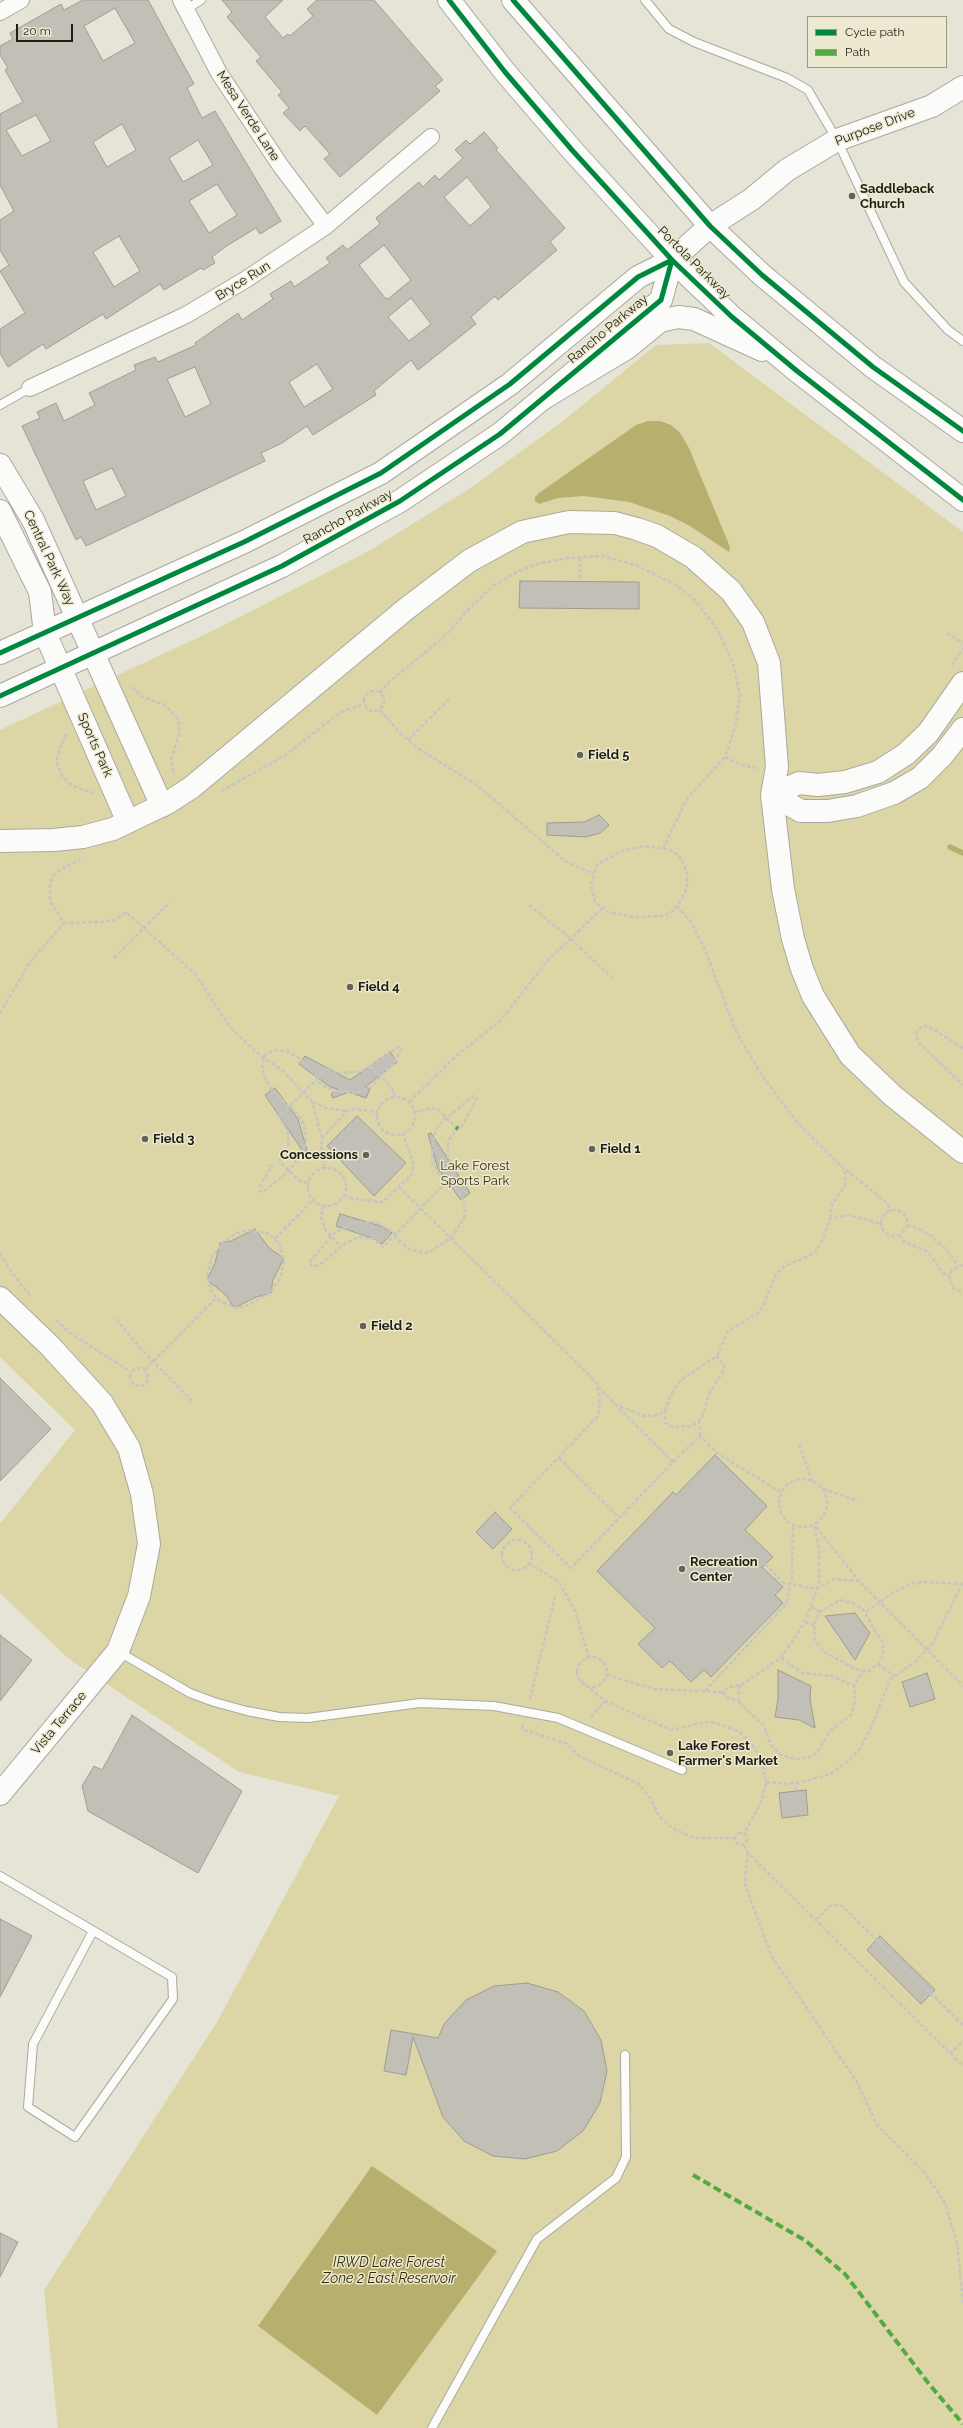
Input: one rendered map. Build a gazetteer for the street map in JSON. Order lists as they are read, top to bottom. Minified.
{"streets":{"main road":["Purpose Drive","Portola Parkway","Rancho Parkway","Central Park Way","Sports Park","Vista Terrace"],"street":["Mesa Verde Lane","Bryce Run"]},"crossings":[["Mesa Verde Lane","Bryce Run"],["Purpose Drive","Rancho Parkway"],["Portola Parkway","Rancho Parkway"],["Rancho Parkway","Central Park Way"],["Rancho Parkway","Sports Park"],["Central Park Way","Sports Park"]],"water":["IRWD Lake Forest Zone 2 East Reservoir"],"parks":["Lake Forest Sports Park"],"places":["Saddleback Church","Field 5","Field 4","Field 3","Field 1","Concessions","Field 2","Recreation Center","Lake Forest Farmer's Market"],"legend":["Cycle path","Path"],"scale_bar":"20 m"}
